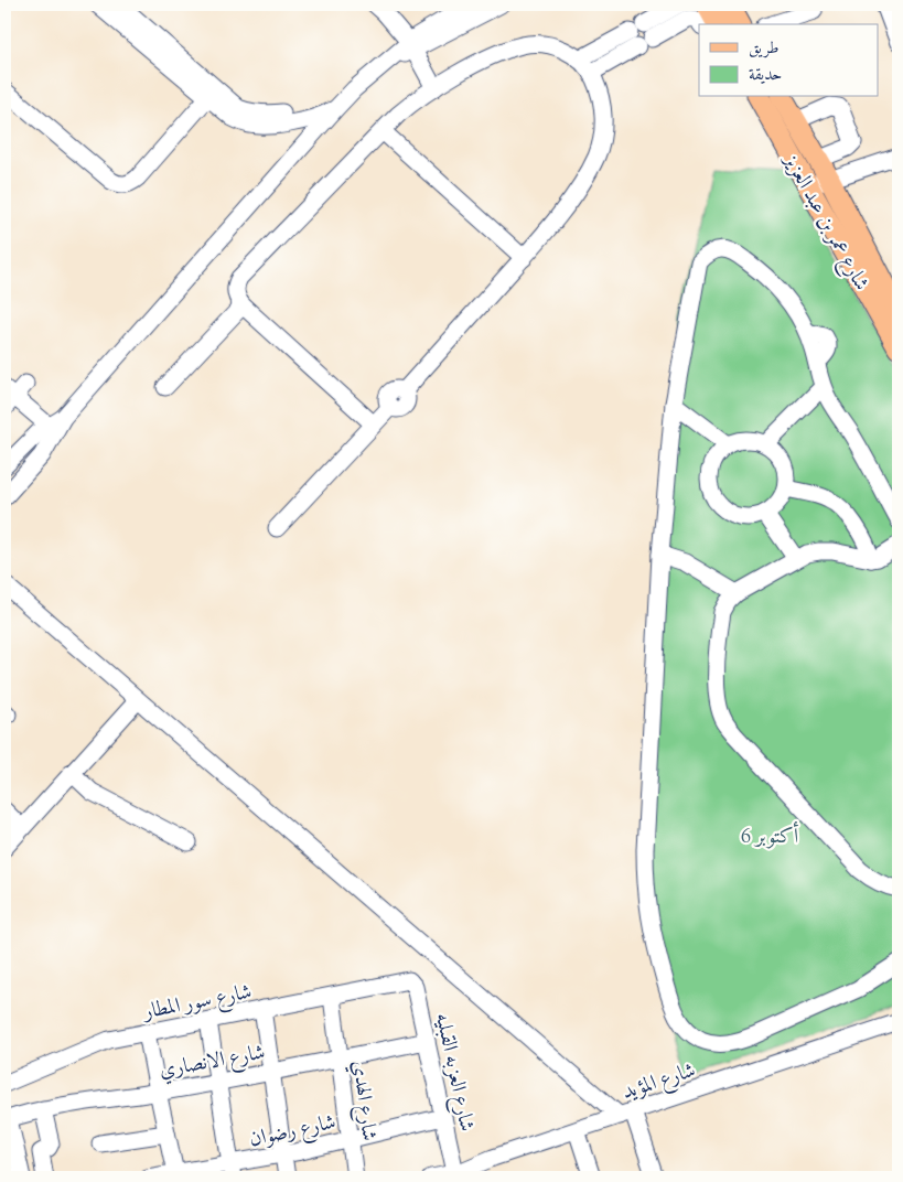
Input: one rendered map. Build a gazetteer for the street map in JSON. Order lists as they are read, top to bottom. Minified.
{"streets":{"main road":["شارع عمر بن عبد العزيز"],"street":["شارع سور المطار","شارع الانصاري","شارع العزبه القبليه","شارع المؤيد","شارع الهدي","شارع رضوان"]},"crossings":[["شارع سور المطار","شارع العزبه القبليه"],["شارع سور المطار","شارع الهدي"],["شارع الانصاري","شارع العزبه القبليه"],["شارع الانصاري","شارع الهدي"],["شارع العزبه القبليه","شارع المؤيد"],["شارع العزبه القبليه","شارع رضوان"],["شارع الهدي","شارع رضوان"]],"parks":["6 أكتوبر"],"legend":["طريق","حديقة"]}
